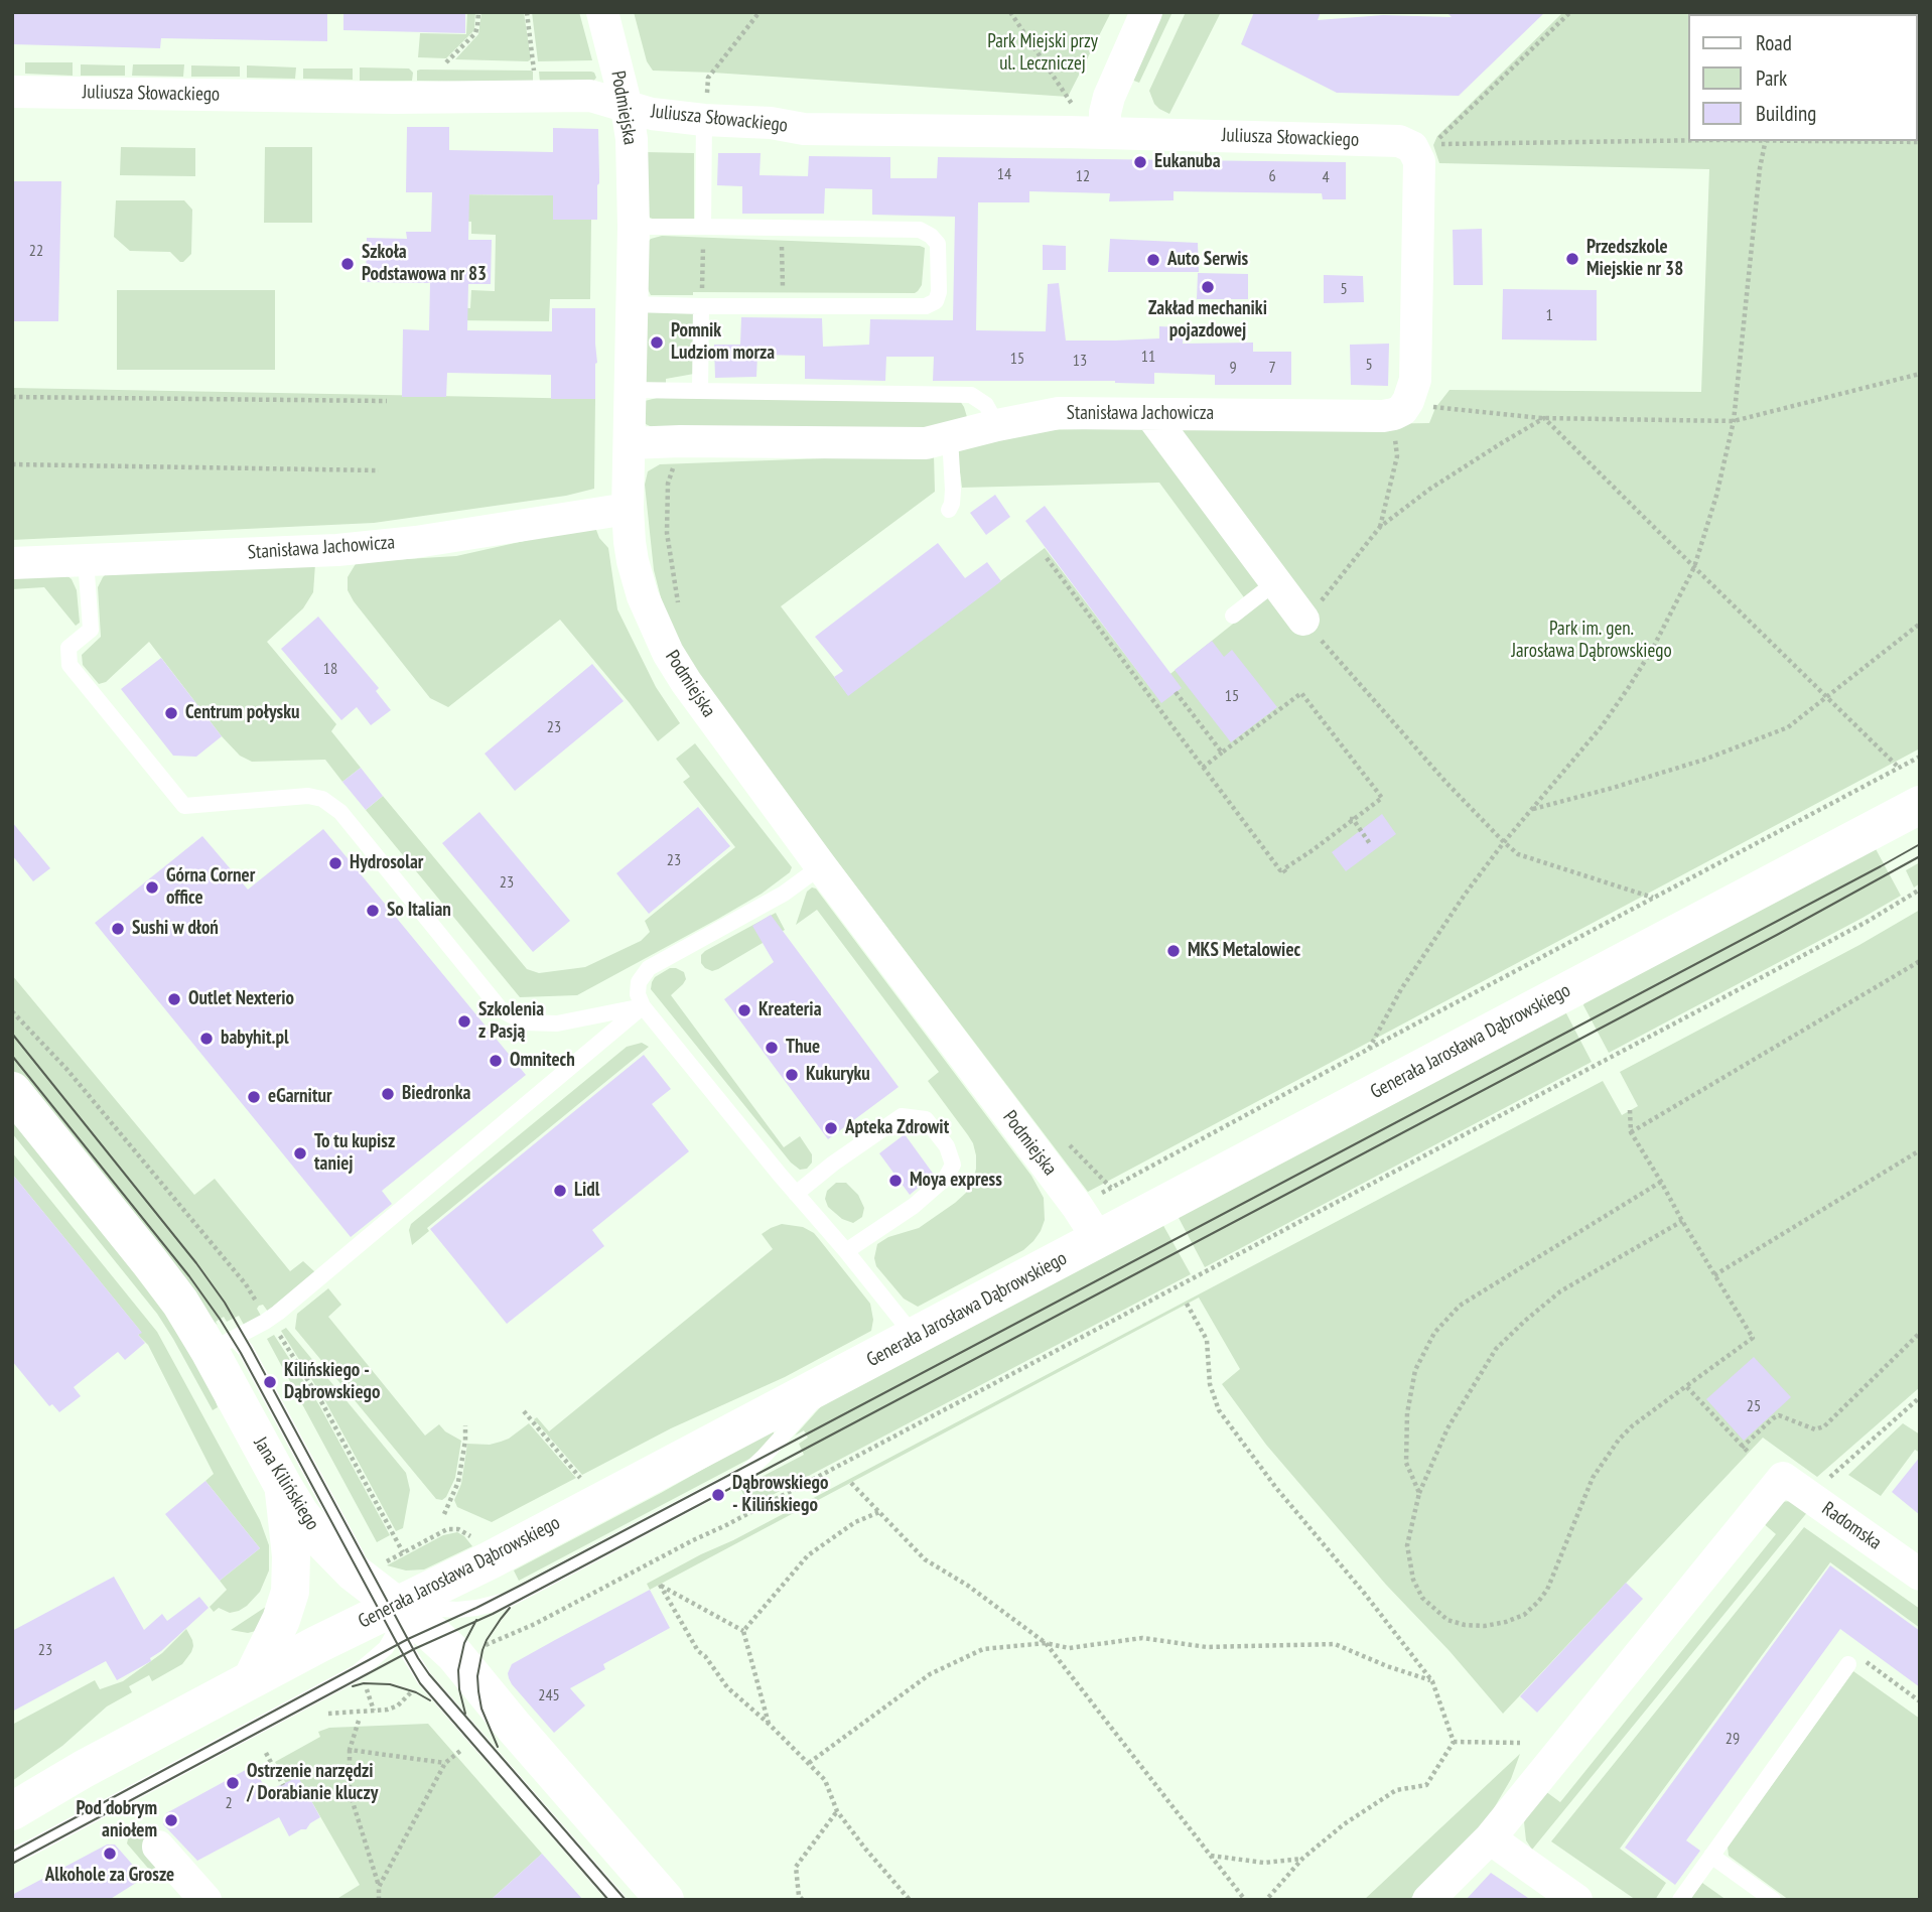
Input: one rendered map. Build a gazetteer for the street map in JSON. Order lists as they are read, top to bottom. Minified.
{"streets":{"street":["Juliusza Słowackiego","Podmiejska","Stanisława Jachowicza","Generała Jarosława Dąbrowskiego","Jana Kilińskiego","Radomska"]},"crossings":[["Juliusza Słowackiego","Podmiejska"],["Juliusza Słowackiego","Stanisława Jachowicza"],["Podmiejska","Stanisława Jachowicza"],["Podmiejska","Generała Jarosława Dąbrowskiego"],["Generała Jarosława Dąbrowskiego","Jana Kilińskiego"]],"parks":["Park Miejski przy ul. Leczniczej","Park im. gen. Jarosława Dąbrowskiego"],"places":["Eukanuba","Przedszkole Miejskie nr 38","Auto Serwis","Szkoła Podstawowa nr 83","Zakład mechaniki pojazdowej","Pomnik Ludziom morza","Centrum połysku","Hydrosolar","Górna Corner office","So Italian","Sushi w dłoń","MKS Metalowiec","Outlet Nexterio","Kreateria","Szkolenia z Pasją","babyhit.pl","Thue","Omnitech","Kukuryku","Biedronka","eGarnitur","Apteka Zdrowit","To tu kupisz taniej","Moya express","Lidl","Kilińskiego - Dąbrowskiego","Dąbrowskiego - Kilińskiego","Ostrzenie narzędzi / Dorabianie kluczy","Pod dobrym aniołem","Alkohole za Grosze"],"house_numbers":["14","12","6","4","22","5","1","11","15","13","5","9","7","18","15","23","23","23","25","23","245","29","2"],"legend":["Road","Park","Building"]}
